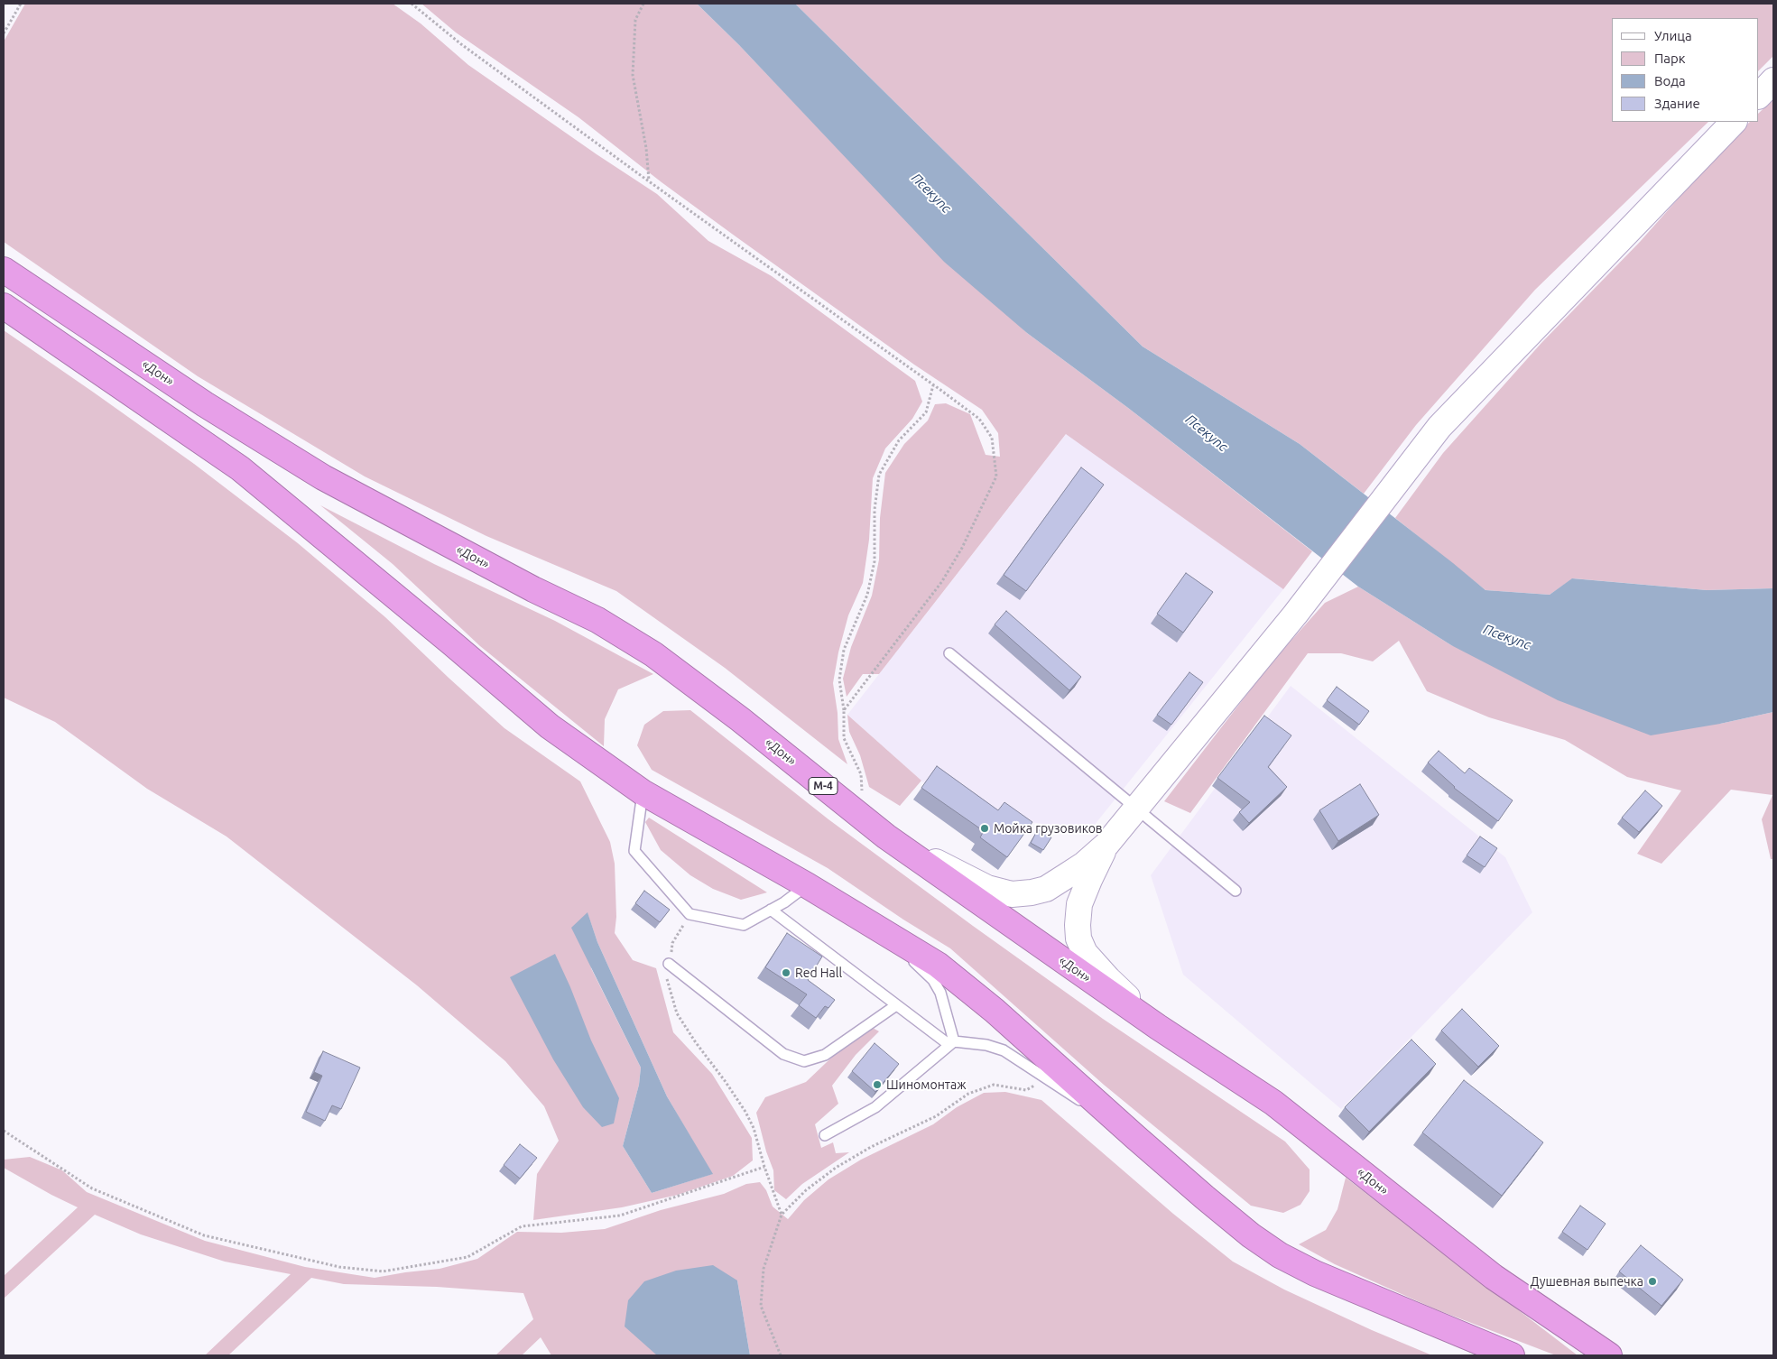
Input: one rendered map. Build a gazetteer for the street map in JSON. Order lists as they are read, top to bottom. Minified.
{"streets":{"highway":["«Дон»","М-4"]},"crossings":[["«Дон»","М-4"]],"water":["Псекупс"],"places":["Мойка грузовиков","Red Hall","Шиномонтаж","Душевная выпечка"],"legend":["Улица","Парк","Вода","Здание"]}
